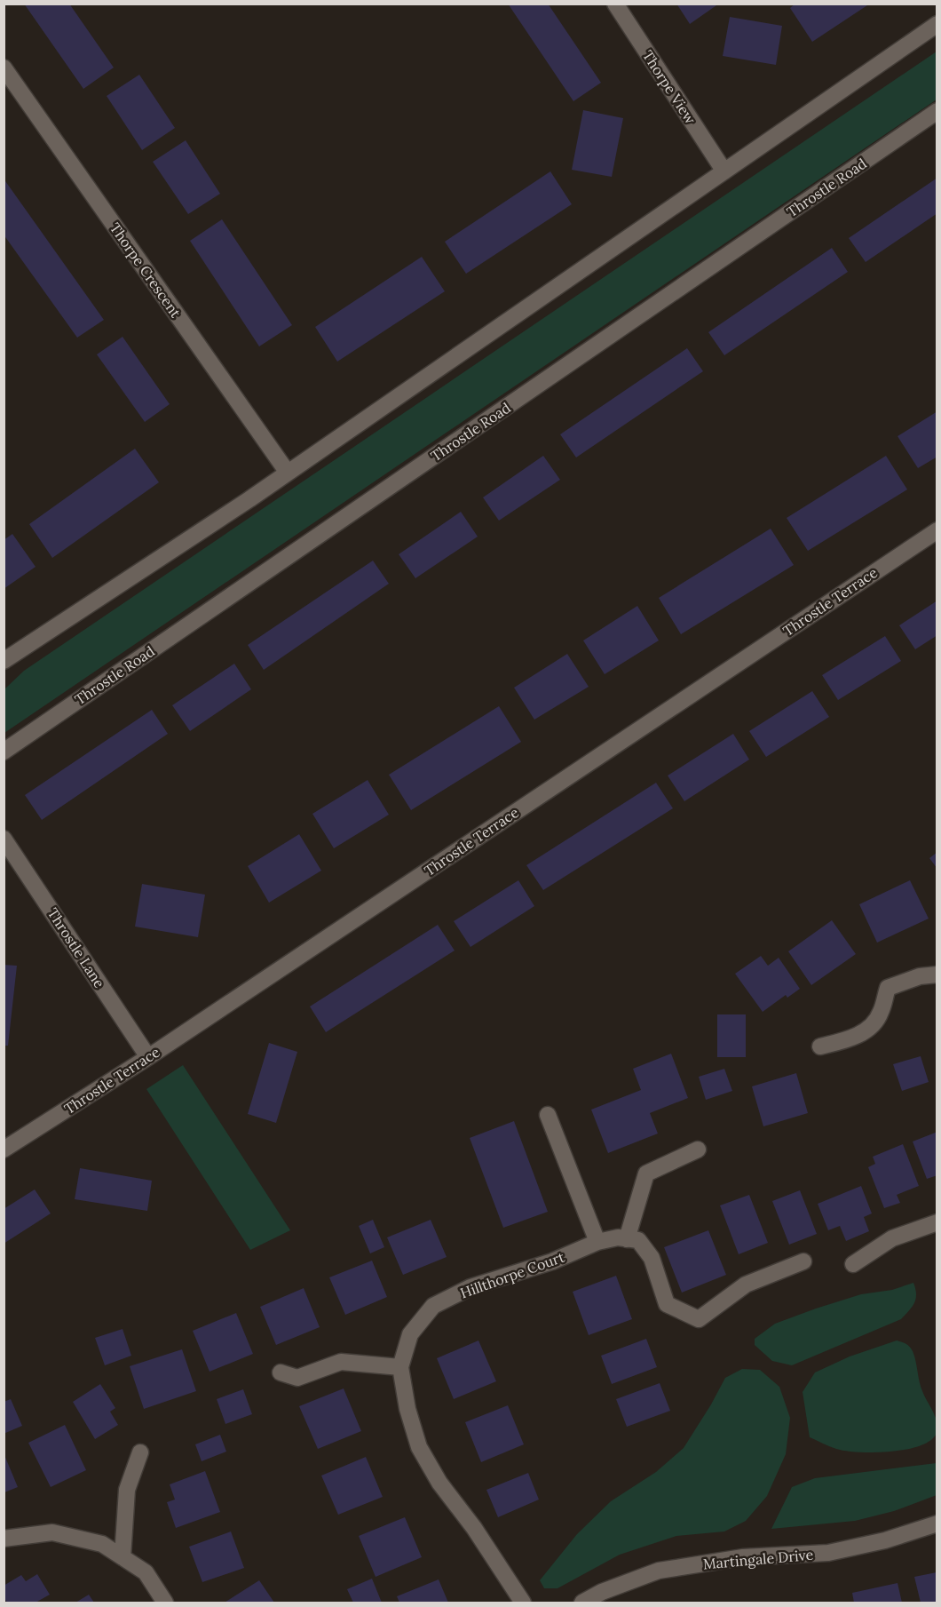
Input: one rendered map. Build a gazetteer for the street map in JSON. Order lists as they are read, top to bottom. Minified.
{"streets":{"street":["Thorpe View","Throstle Road","Thorpe Crescent","Throstle Terrace","Throstle Lane","Hillthorpe Court","Martingale Drive"]},"crossings":[["Throstle Terrace","Throstle Lane"]]}
